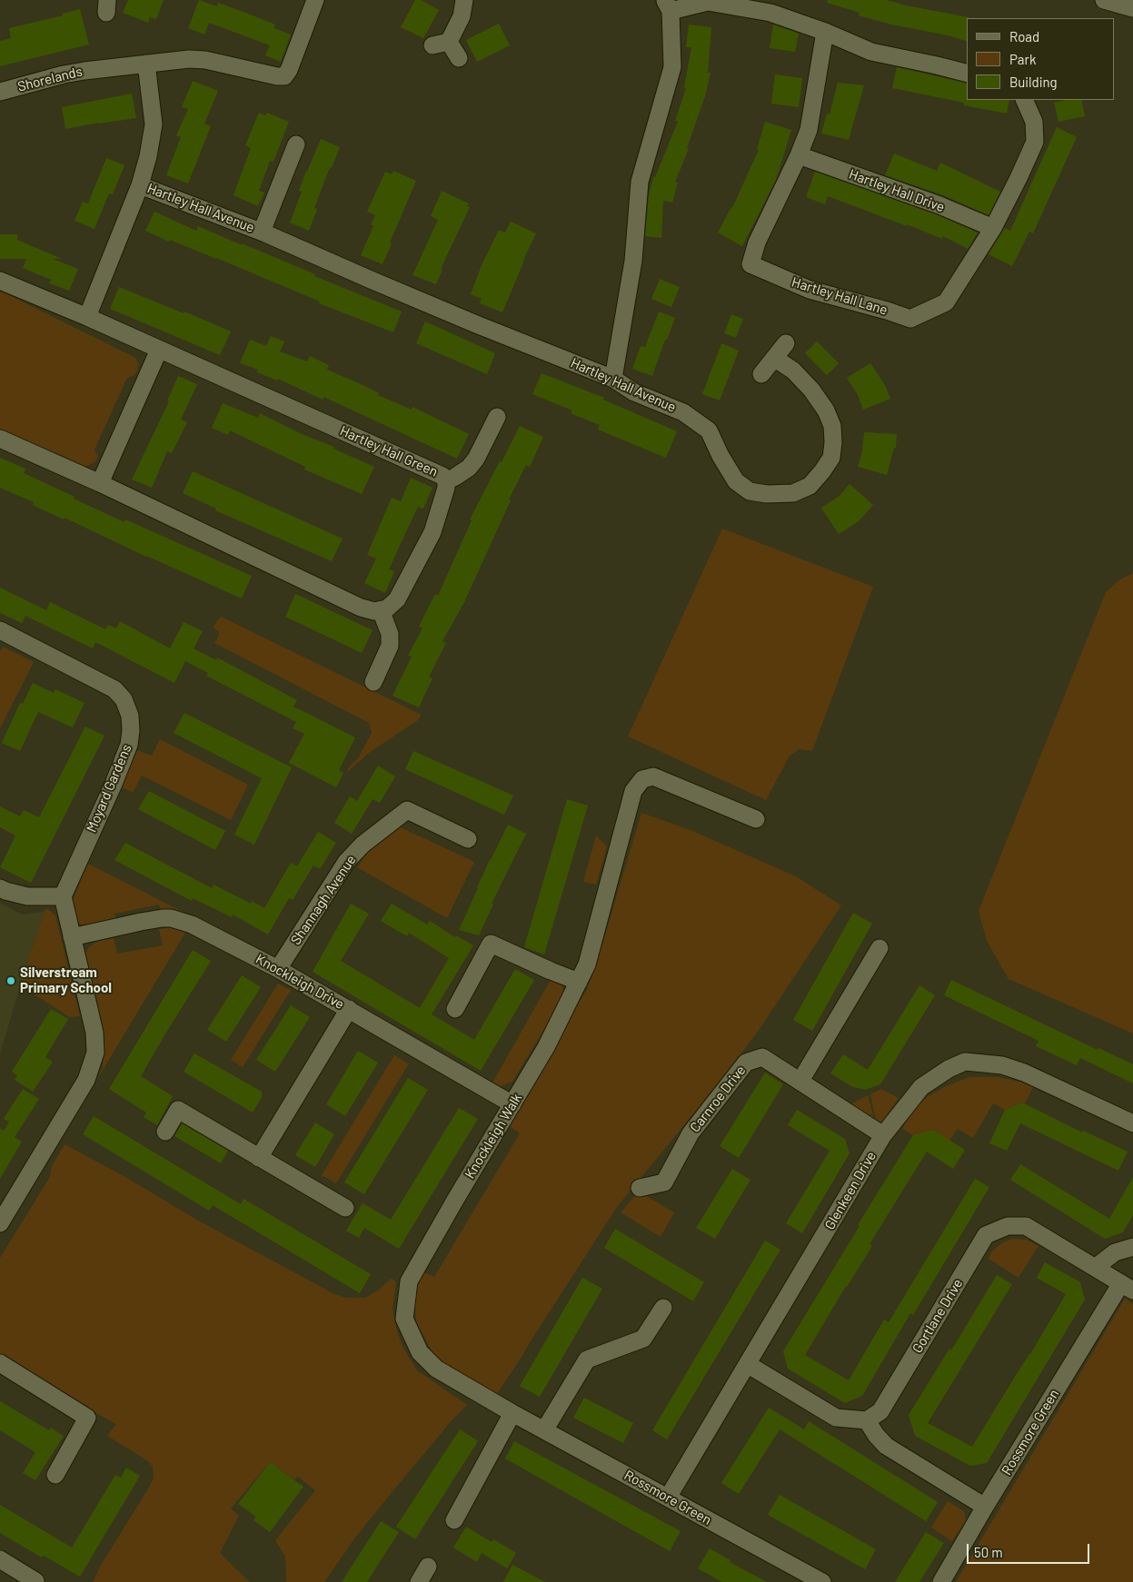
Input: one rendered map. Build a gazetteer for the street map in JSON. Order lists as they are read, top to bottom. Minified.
{"streets":{"street":["Shorelands","Hartley Hall Drive","Hartley Hall Avenue","Hartley Hall Lane","Hartley Hall Green","Moyard Gardens","Shannagh Avenue","Knockleigh Drive","Carnroe Drive","Knockleigh Walk","Glenkeen Drive","Gortlane Drive","Rossmore Green"]},"crossings":[["Hartley Hall Drive","Hartley Hall Lane"],["Shannagh Avenue","Knockleigh Drive"],["Knockleigh Drive","Knockleigh Walk"],["Carnroe Drive","Glenkeen Drive"],["Knockleigh Walk","Rossmore Green"],["Glenkeen Drive","Rossmore Green"],["Gortlane Drive","Rossmore Green"]],"places":["Silverstream Primary School"],"legend":["Road","Park","Building"],"scale_bar":"50 m"}
